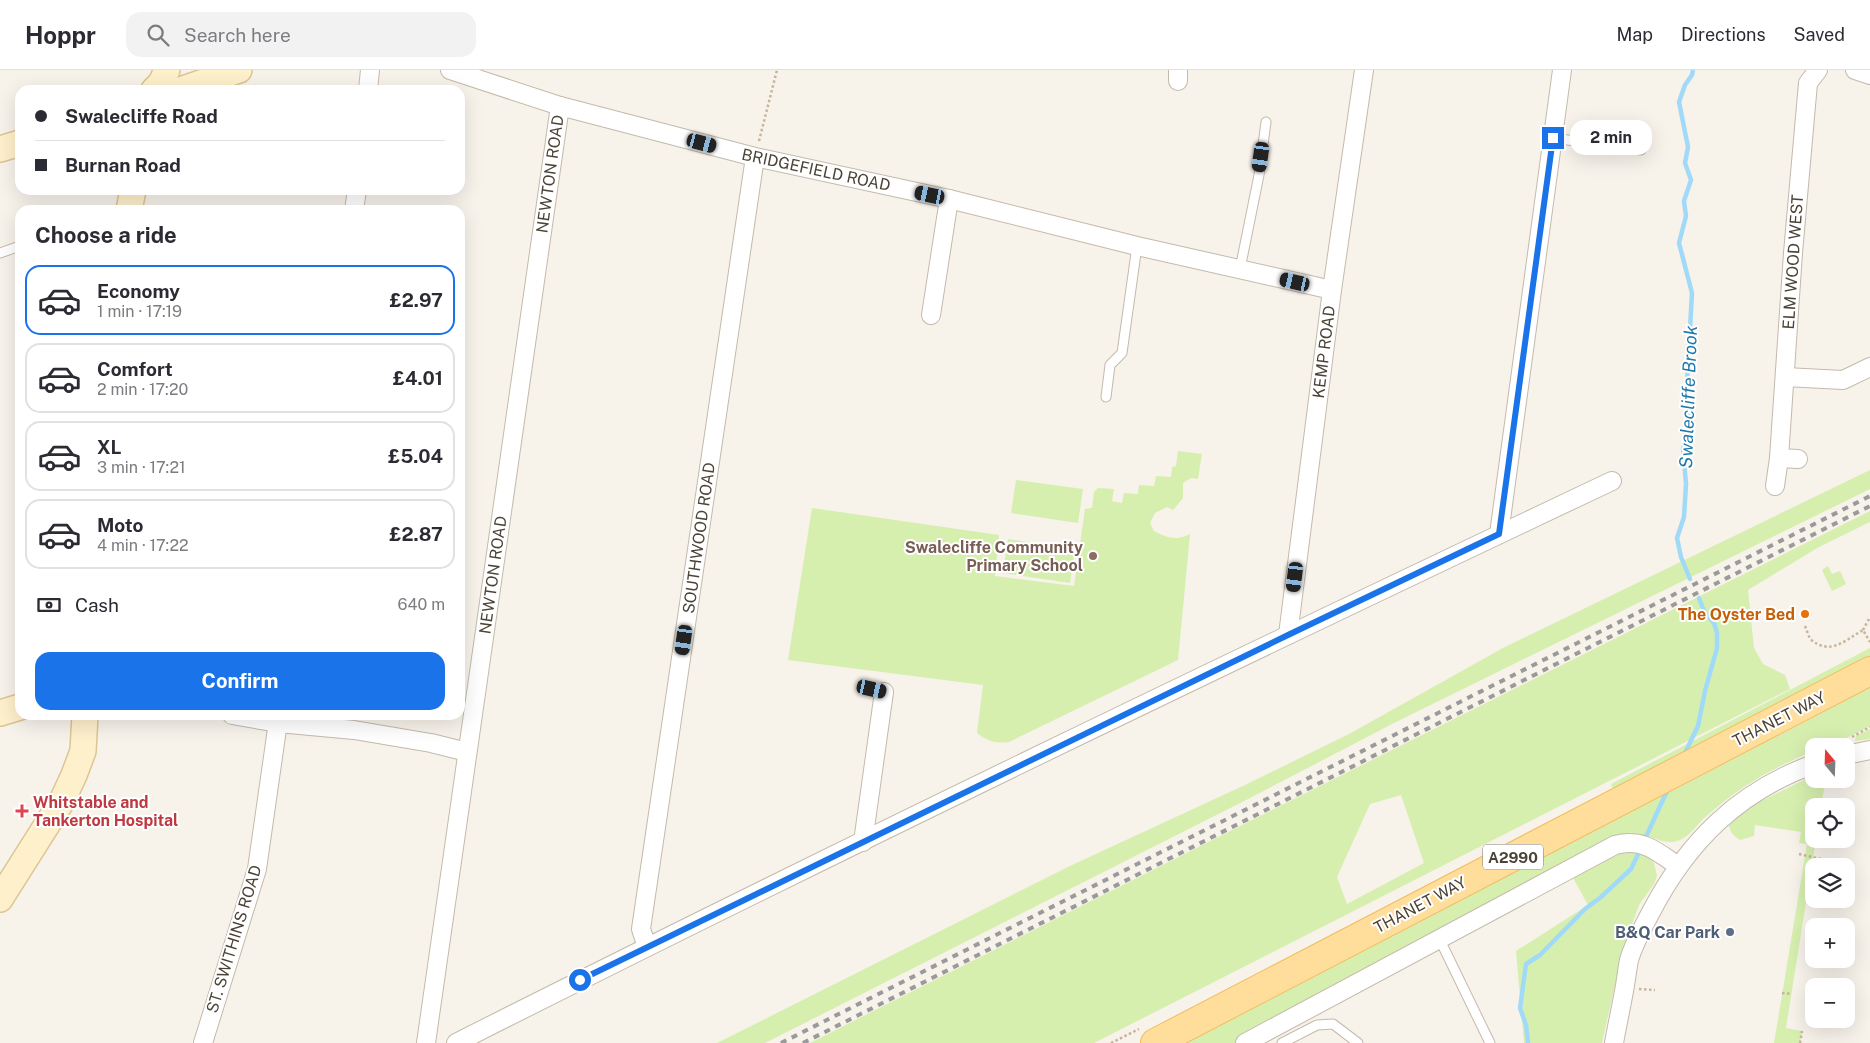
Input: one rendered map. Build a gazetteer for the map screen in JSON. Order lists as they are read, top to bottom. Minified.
{"streets":{"main road":["THANET WAY","A2990"],"street":["BRIDGEFIELD ROAD","NEWTON ROAD","ELM WOOD WEST","KEMP ROAD","SOUTHWOOD ROAD","ST. SWITHINS ROAD"]},"crossings":[["BRIDGEFIELD ROAD","NEWTON ROAD"],["BRIDGEFIELD ROAD","KEMP ROAD"],["BRIDGEFIELD ROAD","SOUTHWOOD ROAD"]],"water":["Swalecliffe Brook"],"places":{"other":["Swalecliffe Community Primary School","The Oyster Bed","B&Q Car Park"],"health":["Whitstable and Tankerton Hospital"]},"north":"top","page":{"header":"Hoppr","search":"Search here","nav":["Map","Directions","Saved"],"banner":["Swalecliffe Road","Burnan Road"],"bubble":"2 min","heading":"Choose a ride","list":[{"name":"Economy","note":"1 min · 17:19","value":"£2.97"},{"name":"Comfort","note":"2 min · 17:20","value":"£4.01"},{"name":"XL","note":"3 min · 17:21","value":"£5.04"},{"name":"Moto","note":"4 min · 17:22","value":"£2.87"}],"pay":["Cash","640 m"],"buttons":"Confirm","map_buttons":["+","−"]}}
